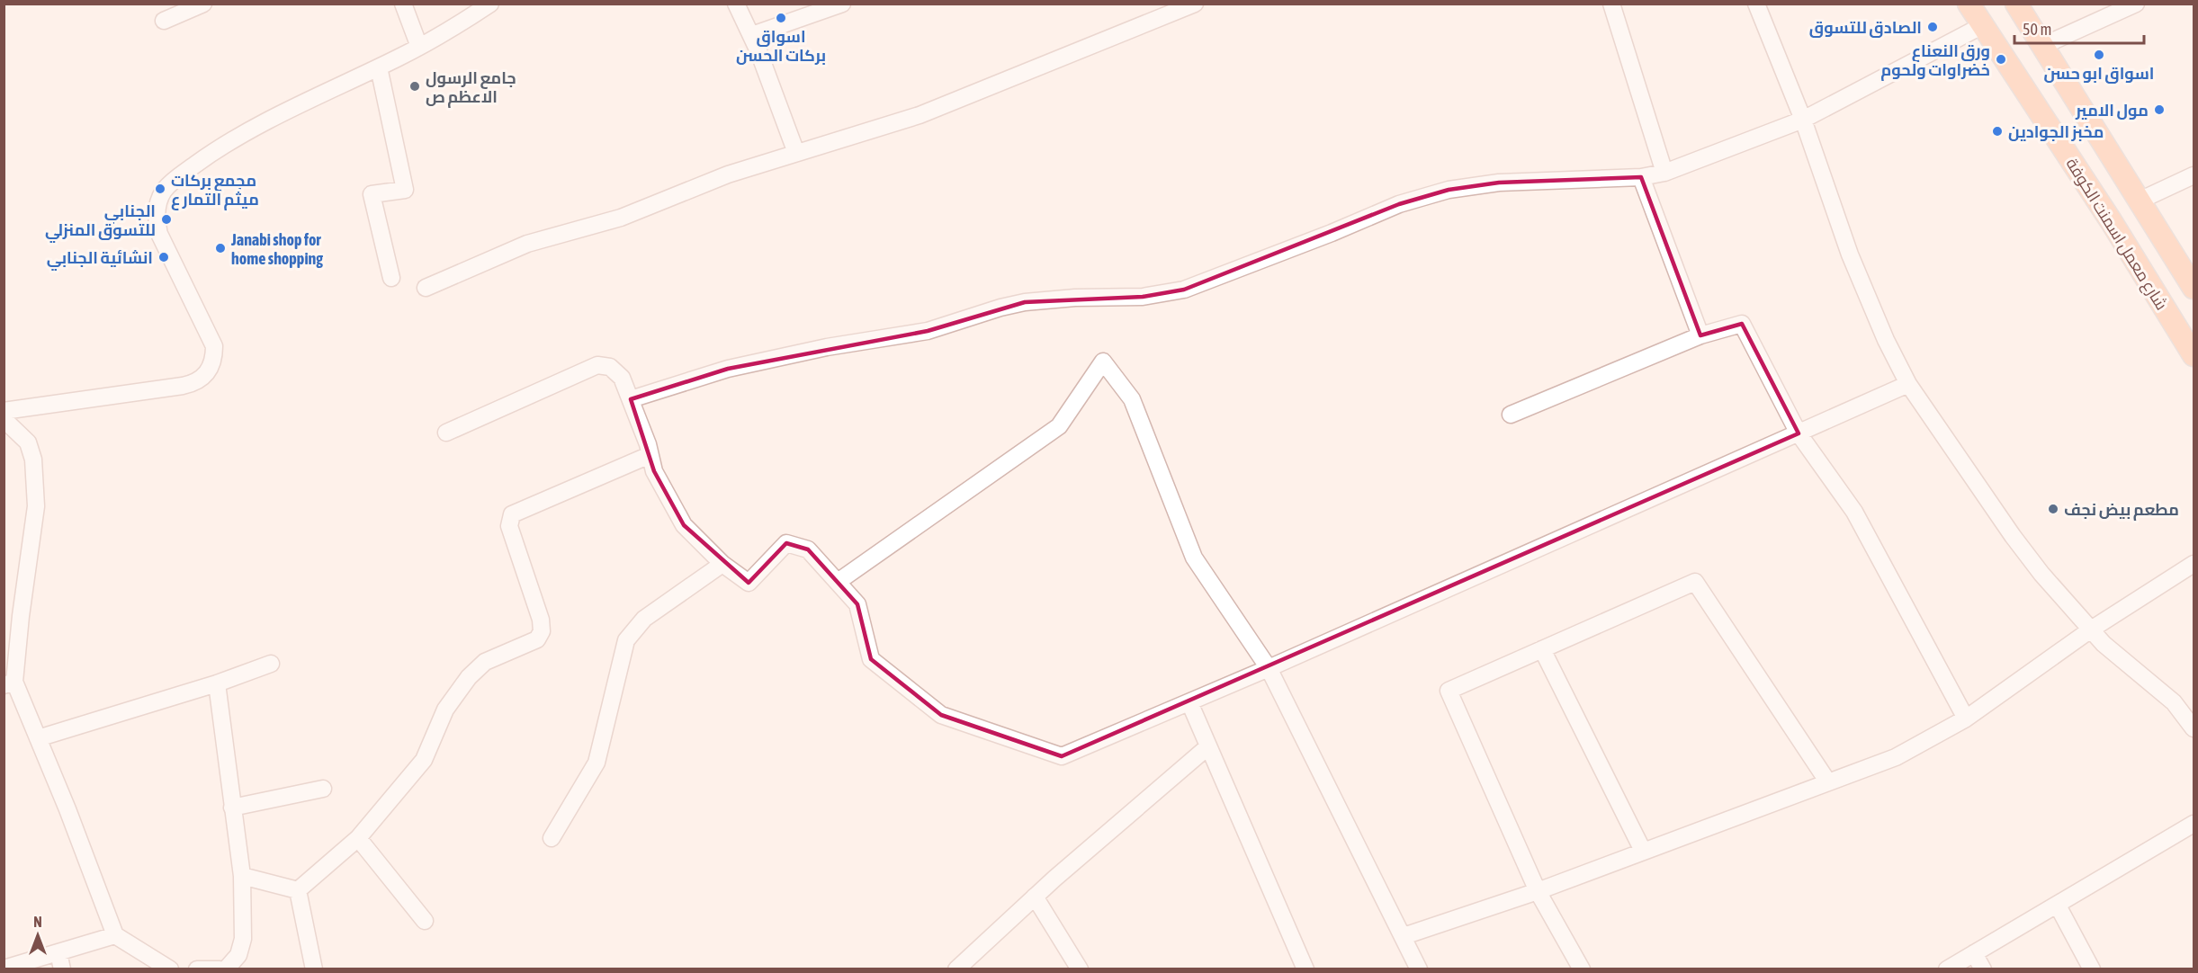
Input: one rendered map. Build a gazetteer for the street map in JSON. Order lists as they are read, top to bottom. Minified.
{"streets":{"main road":["شارع معمل اسمنت الكوفة"]},"places":["اسواق بركات الحسن","الصادق للتسوق","اسواق ابو حسن","ورق النعناع خضراوات ولحوم","جامع الرسول الاعظم ص","مول الامير","مخبز الجوادين","مجمع بركات ميثم التمار ع","الجنابي للتسوق المنزلي","Janabi shop for home shopping","انشائية الجنابي","مطعم بيض نجف"],"scale_bar":"50 m","north":"top"}
